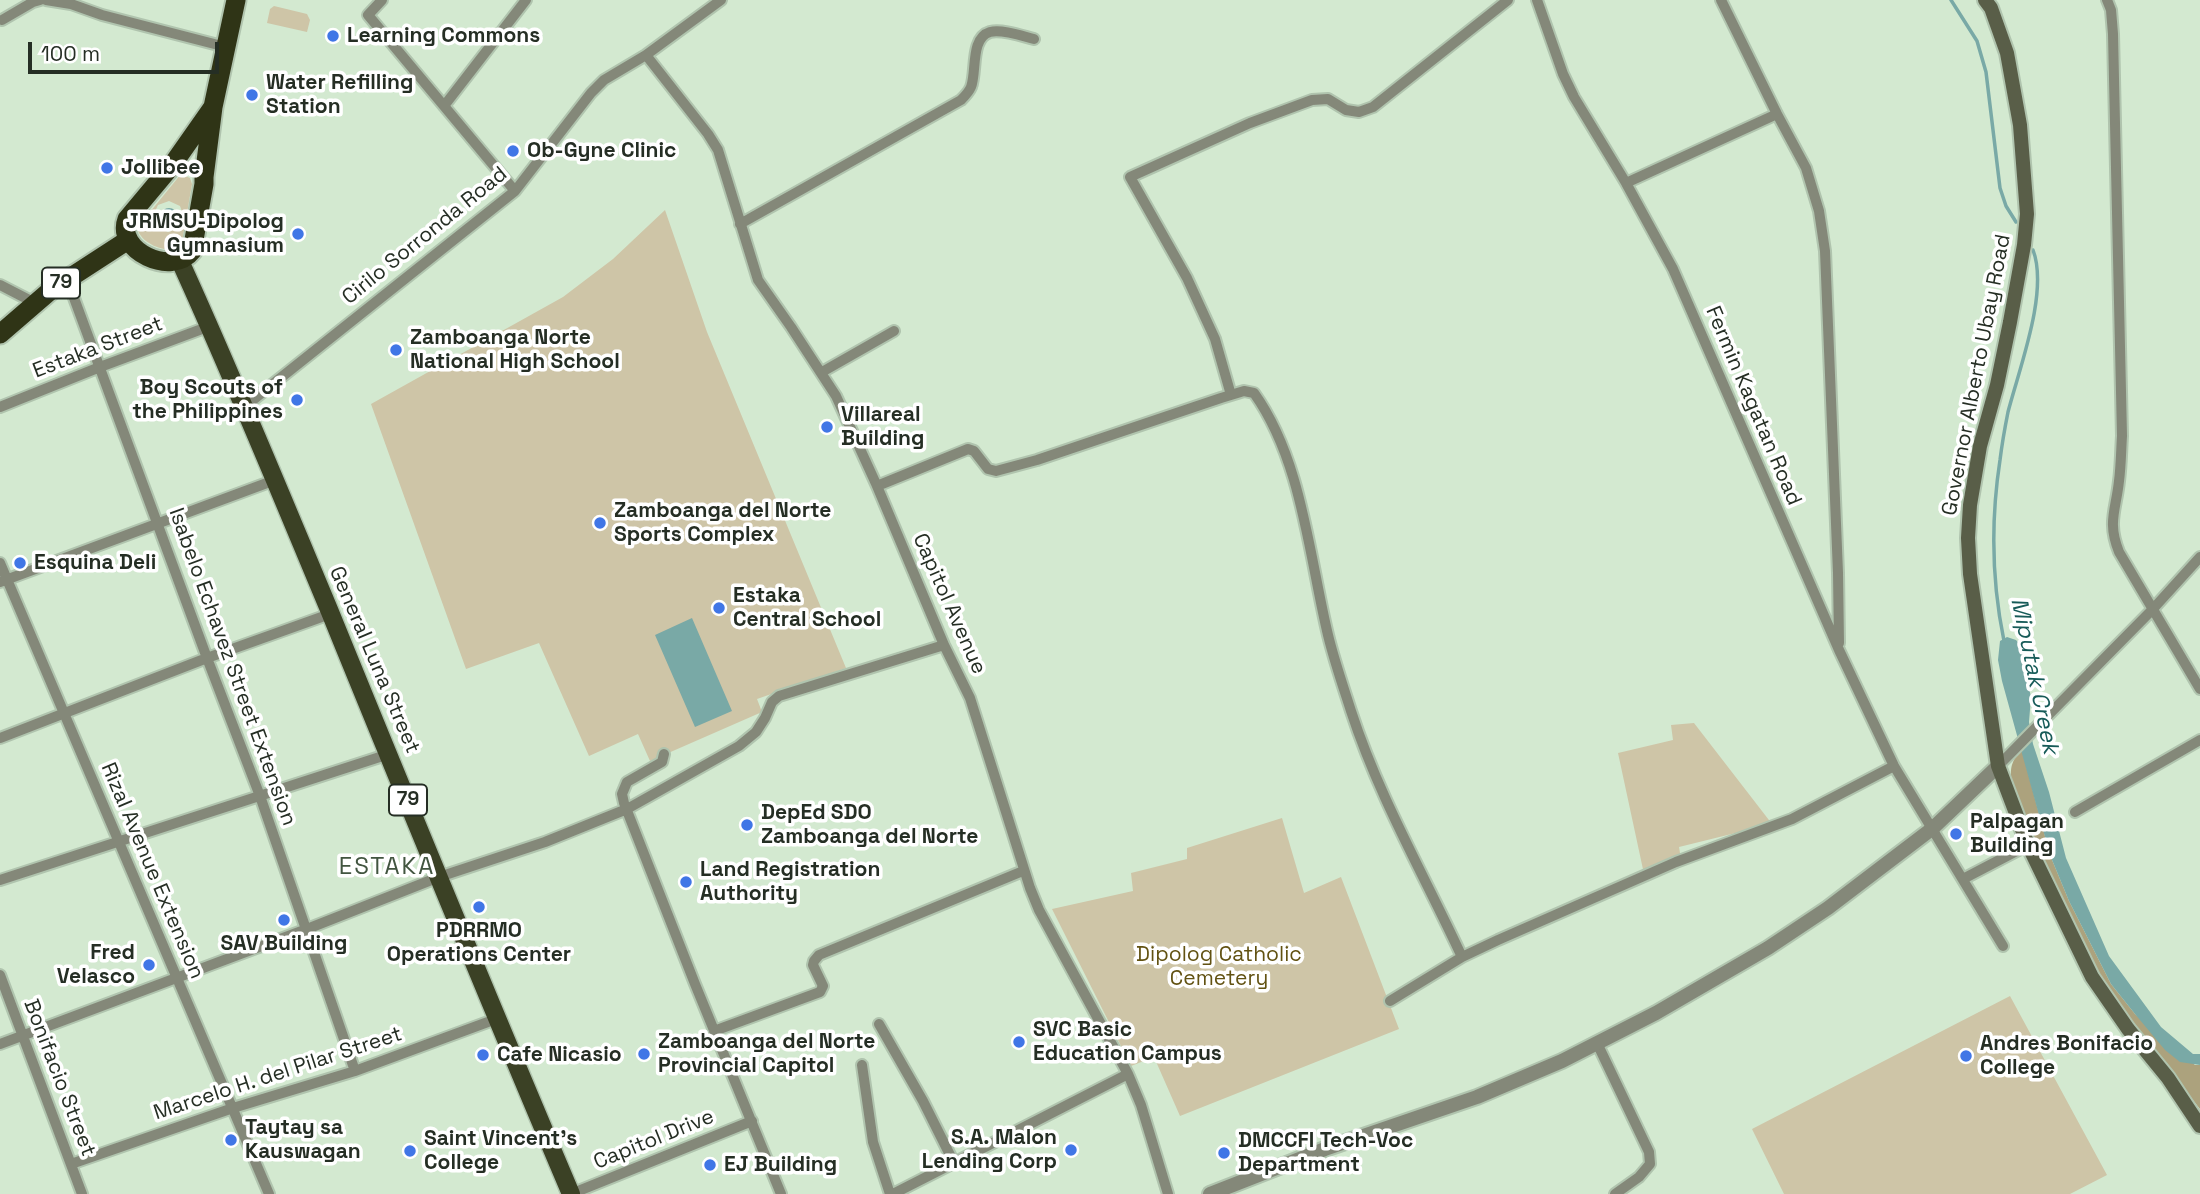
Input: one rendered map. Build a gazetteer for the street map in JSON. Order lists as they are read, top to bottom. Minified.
{"streets":{"highway":["79"],"main road":["Governor Alberto Ubay Road","General Luna Street"],"street":["Cirilo Sorronda Road","Estaka Street","Fermin Kagatan Road","Capitol Avenue","Isabelo Echavez Street Extension","Rizal Avenue Extension","Marcelo H. del Pilar Street","Bonifacio Street","Capitol Drive"]},"crossings":[["Cirilo Sorronda Road","Capitol Avenue"],["Cirilo Sorronda Road","General Luna Street"],["79","Isabelo Echavez Street Extension"],["Estaka Street","General Luna Street"],["Estaka Street","Isabelo Echavez Street Extension"],["General Luna Street","Marcelo H. del Pilar Street"],["General Luna Street","Capitol Drive"],["Isabelo Echavez Street Extension","Marcelo H. del Pilar Street"],["Rizal Avenue Extension","Marcelo H. del Pilar Street"],["Marcelo H. del Pilar Street","Bonifacio Street"]],"districts":["ESTAKA"],"water":["Miputak Creek"],"parks":["Dipolog Catholic Cemetery"],"places":["Learning Commons","Water Refilling Station","Ob-Gyne Clinic","Jollibee","JRMSU-Dipolog Gymnasium","Zamboanga Norte National High School","Boy Scouts of the Philippines","Villareal Building","Zamboanga del Norte Sports Complex","Esquina Deli","Estaka Central School","DepEd SDO Zamboanga del Norte","Palpagan Building","Land Registration Authority","PDRRMO Operations Center","SAV Building","Fred Velasco","SVC Basic Education Campus","Zamboanga del Norte Provincial Capitol","Cafe Nicasio","Andres Bonifacio College","Taytay sa Kauswagan","S.A. Malon Lending Corp","Saint Vincent's College","DMCCFI Tech-Voc Department","EJ Building"],"scale_bar":"100 m"}
